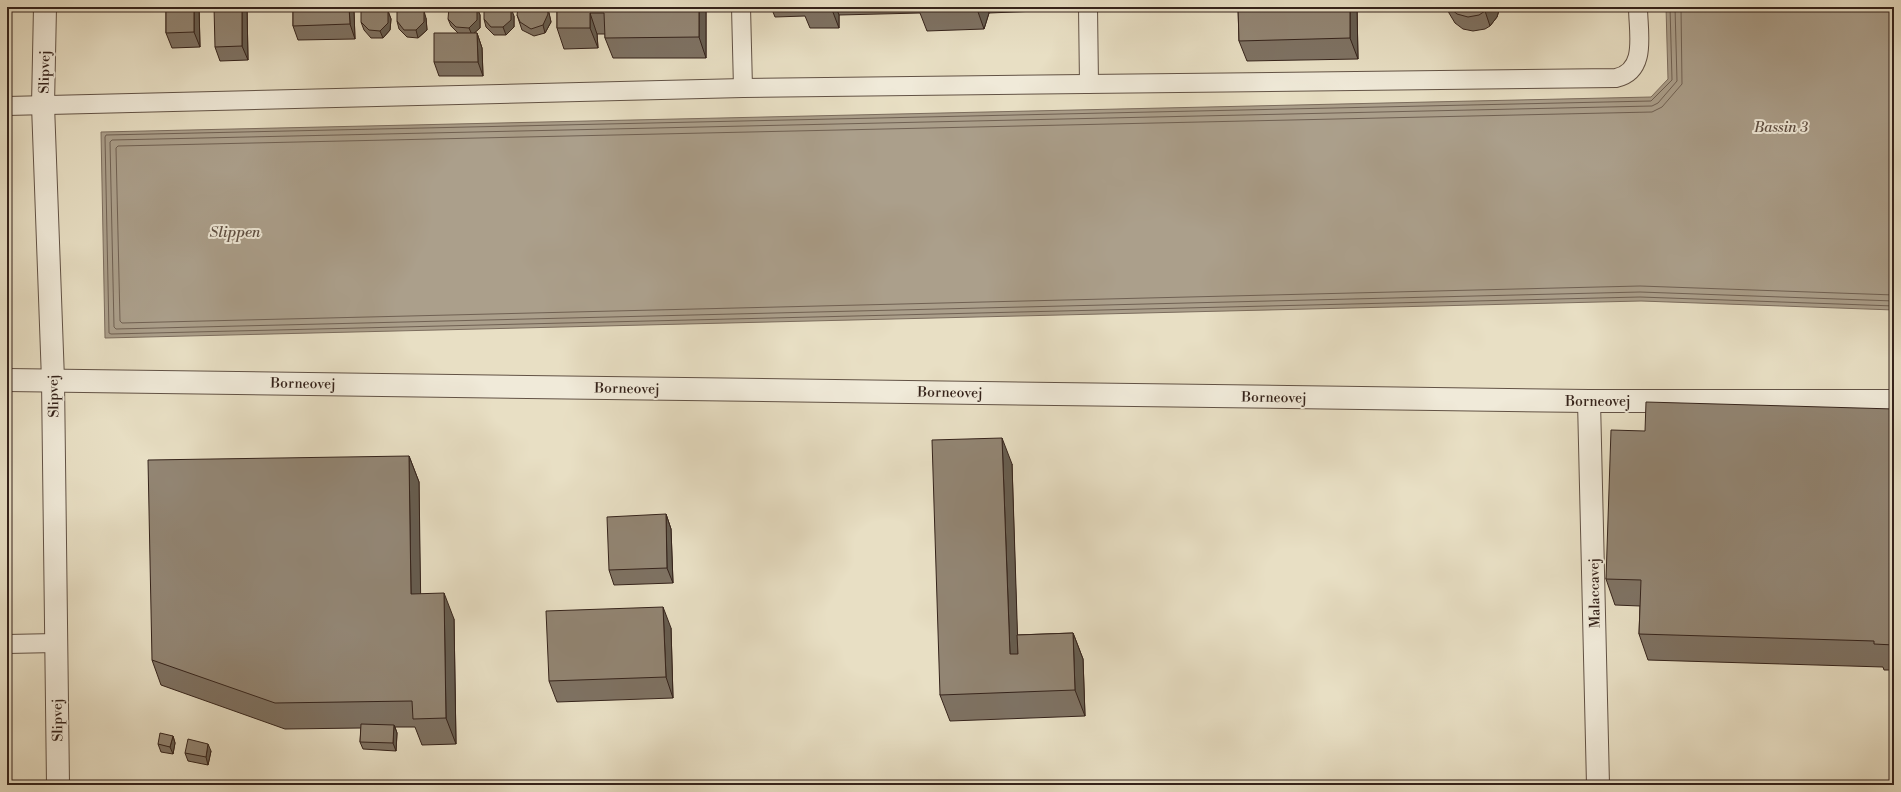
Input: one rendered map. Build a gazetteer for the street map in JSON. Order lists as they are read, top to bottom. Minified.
{"streets":{"street":["Slipvej","Borneovej","Malaccavej"]},"crossings":[["Slipvej","Borneovej"],["Borneovej","Malaccavej"]],"water":["Bassin 3","Slippen"]}
